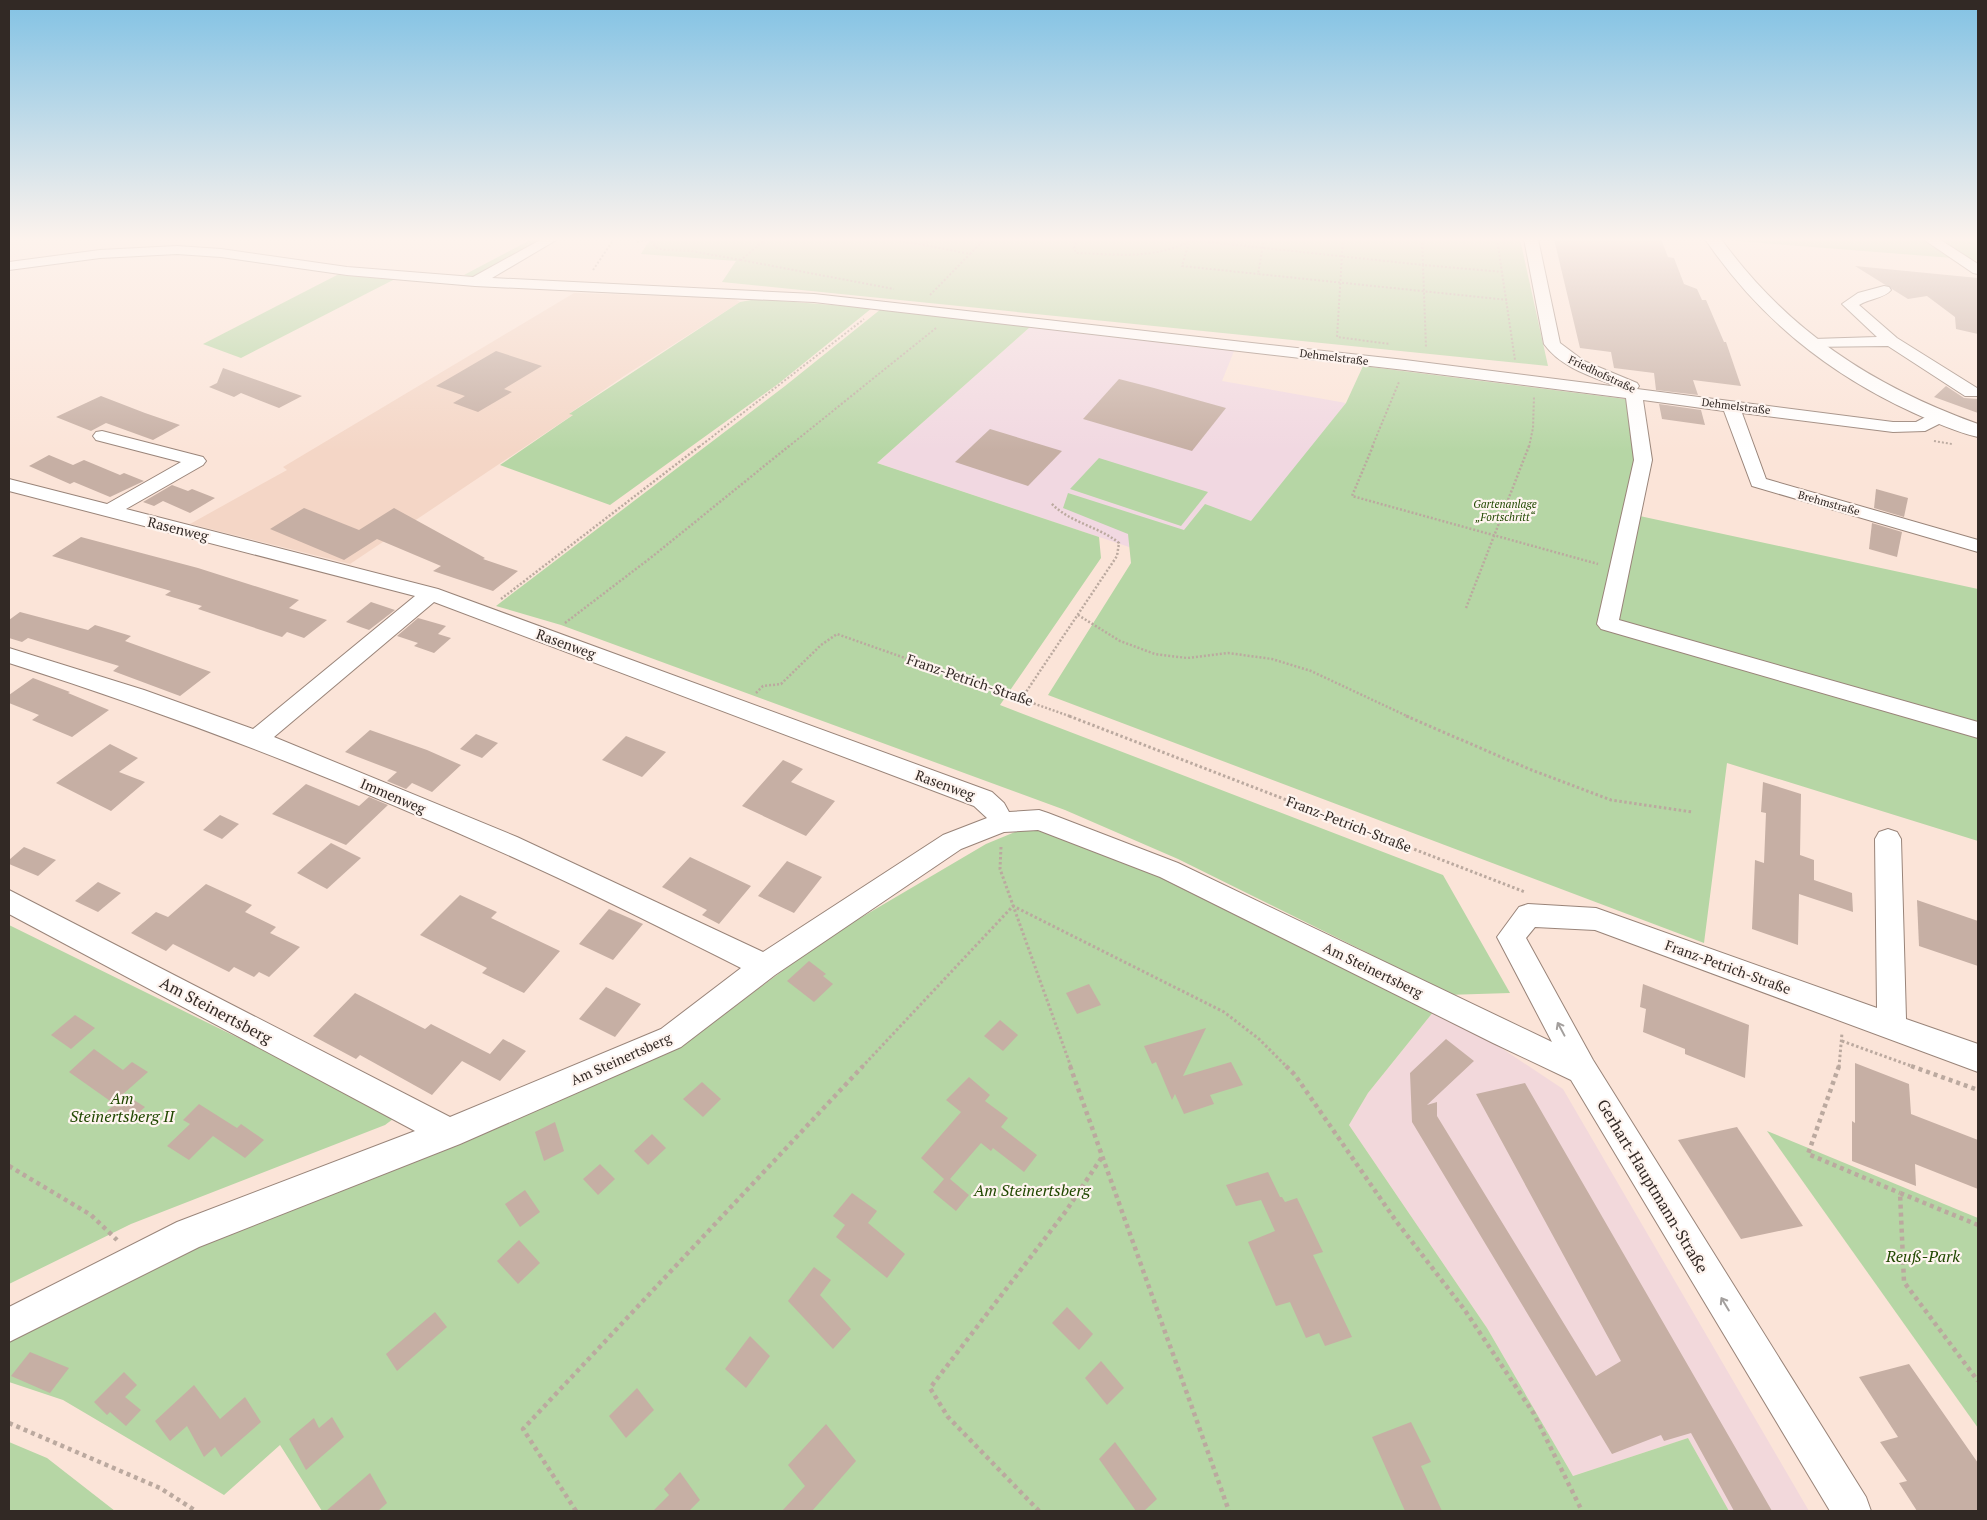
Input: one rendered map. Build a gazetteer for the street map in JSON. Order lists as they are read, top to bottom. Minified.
{"streets":{"street":["Dehmelstraße","Friedhofstraße","Brehmstraße","Rasenweg","Franz-Petrich-Straße","Immenweg","Am Steinertsberg","Gerhart-Hauptmann-Straße"]},"crossings":[["Dehmelstraße","Friedhofstraße"],["Dehmelstraße","Brehmstraße"],["Rasenweg","Franz-Petrich-Straße"],["Rasenweg","Am Steinertsberg"],["Franz-Petrich-Straße","Gerhart-Hauptmann-Straße"],["Immenweg","Am Steinertsberg"],["Am Steinertsberg","Gerhart-Hauptmann-Straße"]],"one_way":["Gerhart-Hauptmann-Straße"],"parks":["Gartenanlage „Fortschritt“","Am Steinertsberg II","Am Steinertsberg","Reuß-Park"]}
